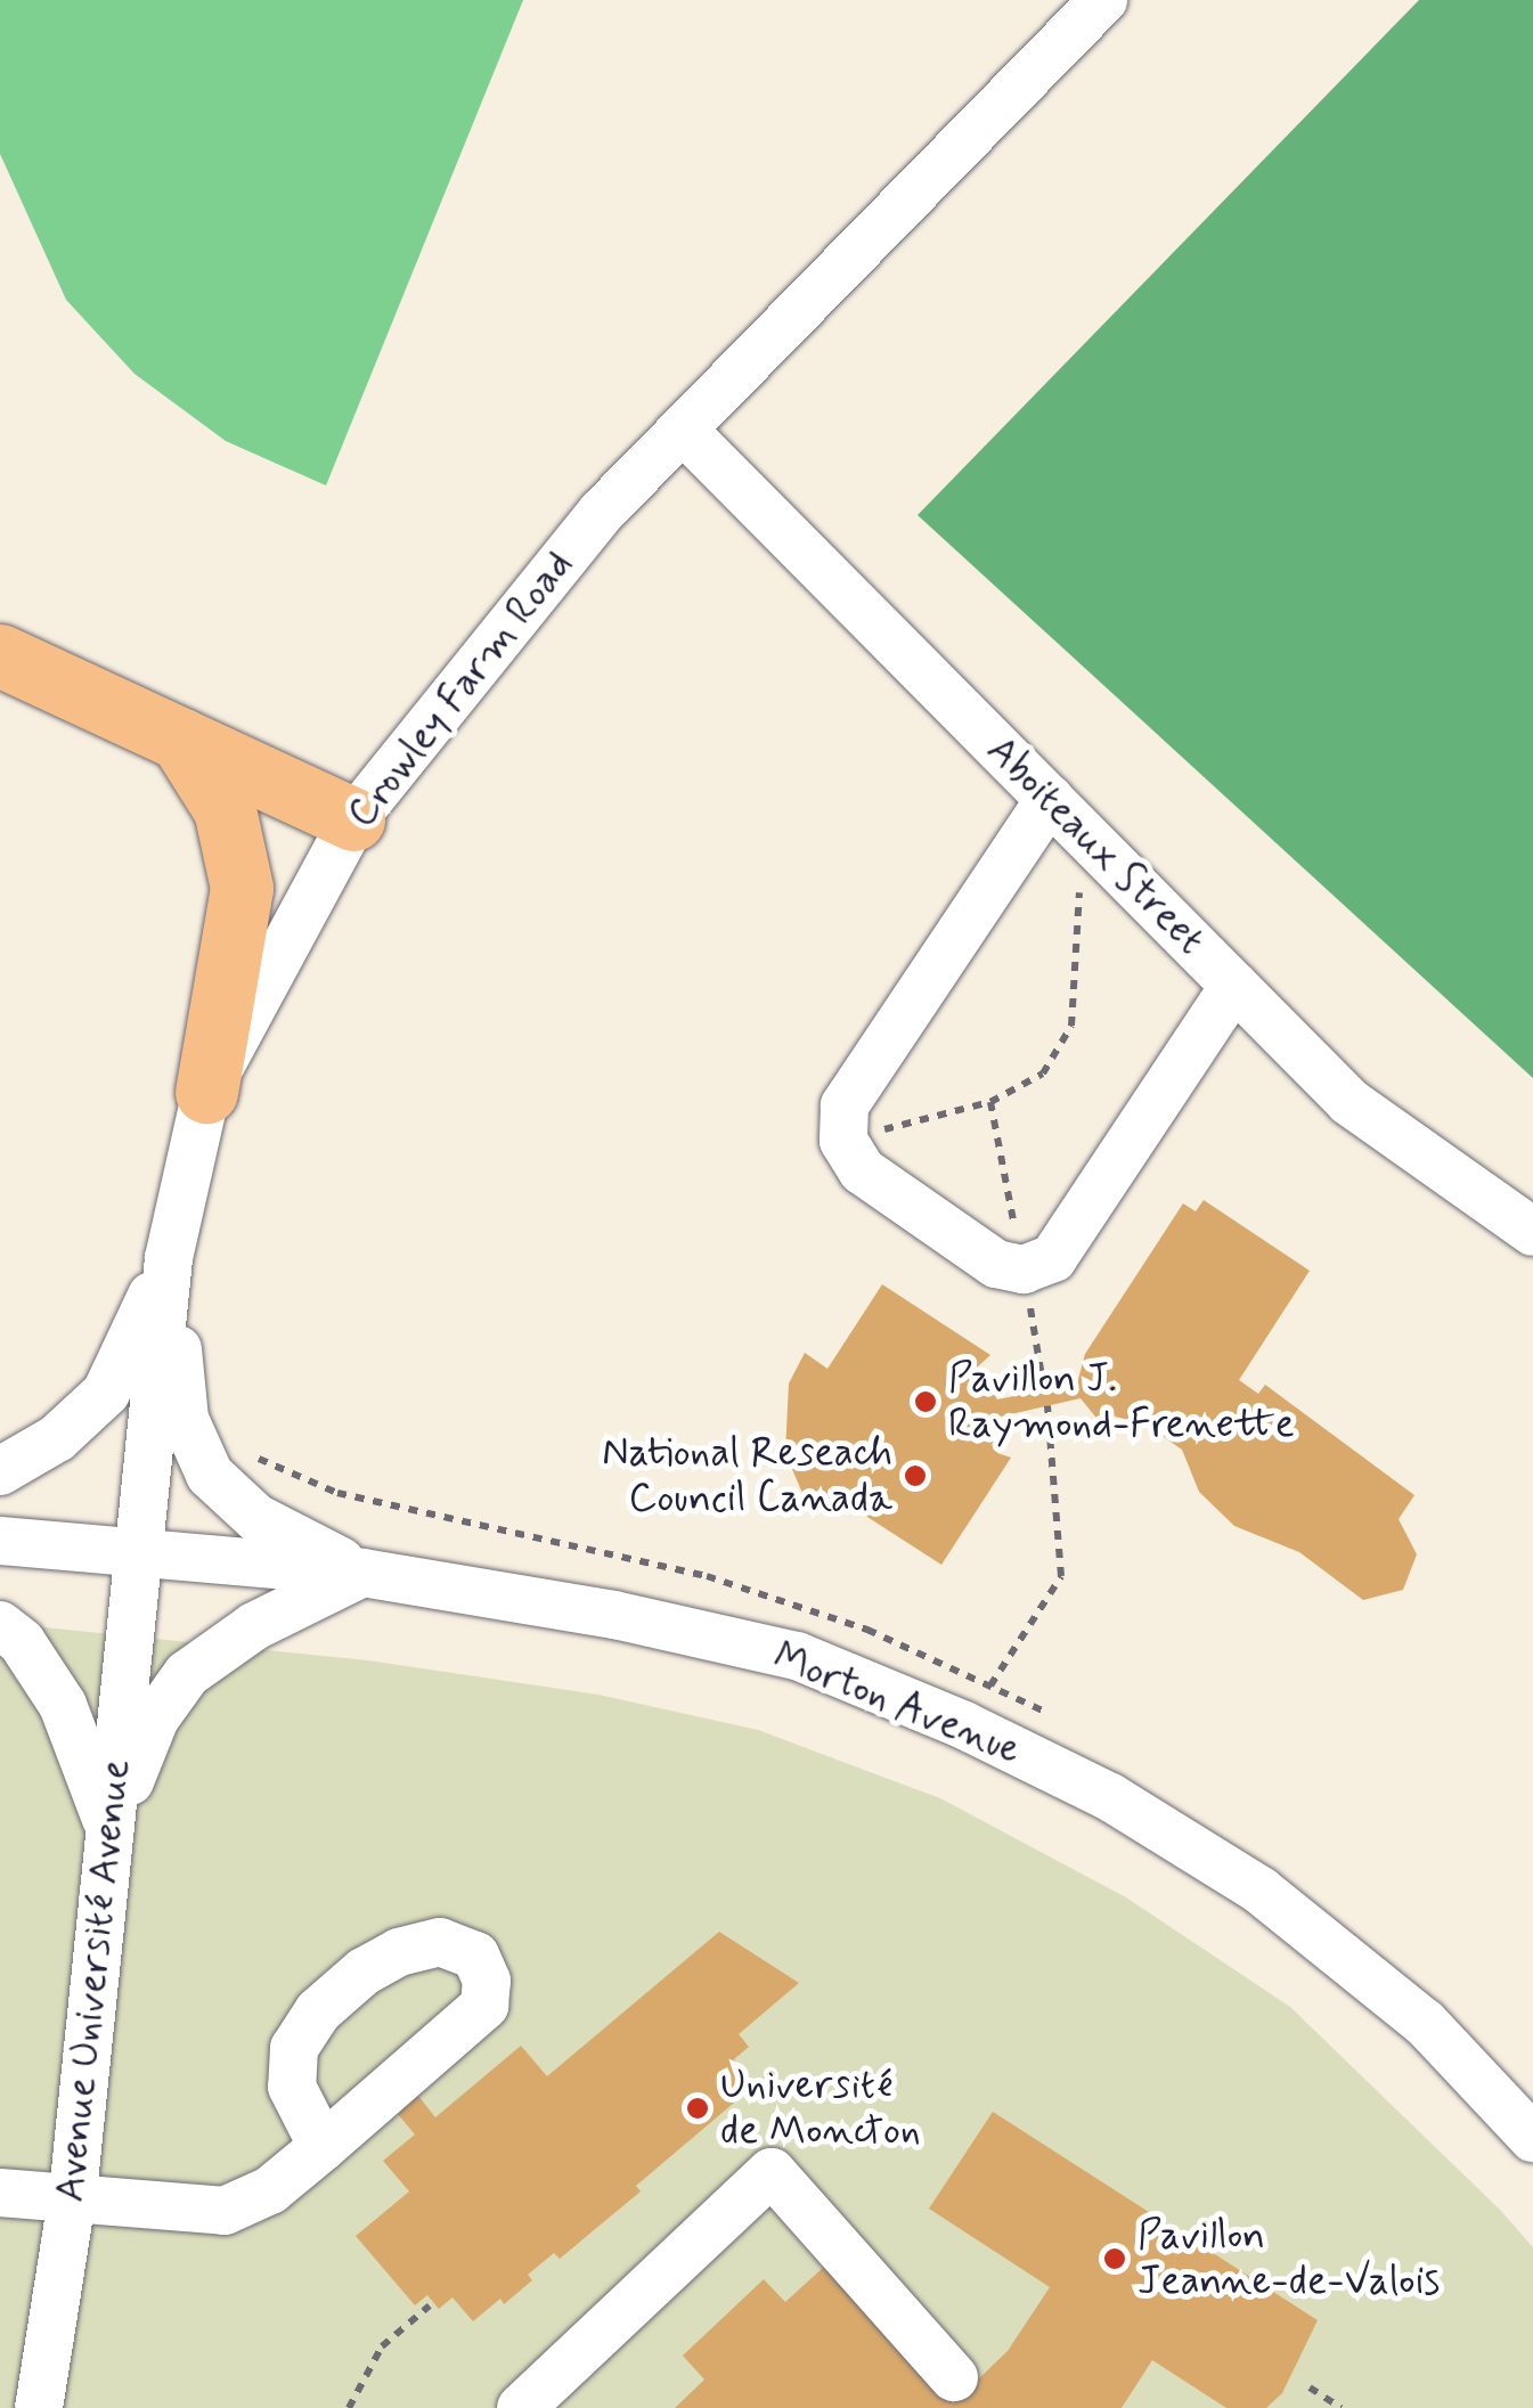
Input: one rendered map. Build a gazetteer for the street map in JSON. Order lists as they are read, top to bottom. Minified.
{"streets":{"street":["Crowley Farm Road","Aboiteaux Street","Morton Avenue","Avenue Université Avenue"]},"crossings":[["Crowley Farm Road","Aboiteaux Street"],["Crowley Farm Road","Morton Avenue"],["Crowley Farm Road","Avenue Université Avenue"],["Morton Avenue","Avenue Université Avenue"]],"places":["Pavillon J. Raymond-Frenette","National Reseach Council Canada","Université de Moncton","Pavillon Jeanne-de-Valois"]}
